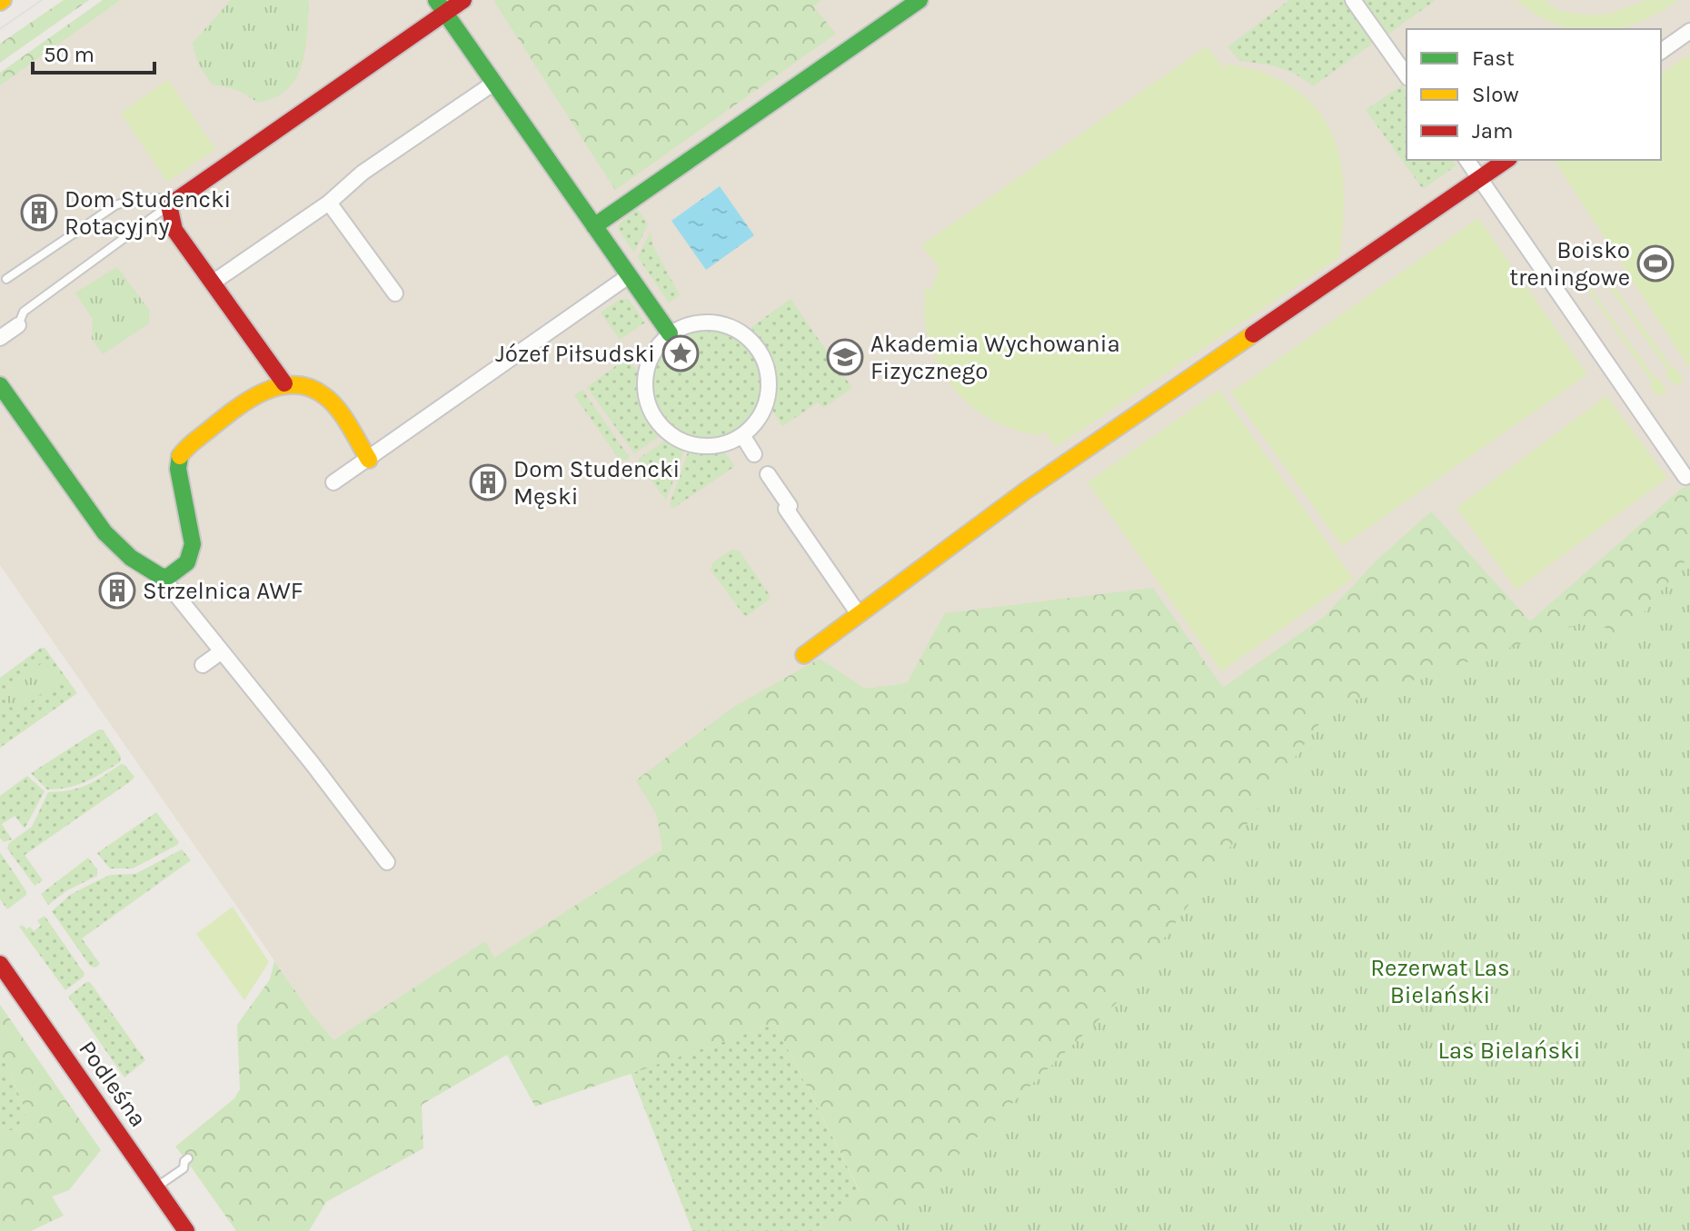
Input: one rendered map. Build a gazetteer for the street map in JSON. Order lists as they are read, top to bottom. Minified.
{"streets":{"street":["Podleśna"]},"parks":["Rezerwat Las Bielański","Las Bielański"],"places":{"building":["Dom Studencki Rotacyjny","Dom Studencki Męski","Strzelnica AWF"],"sports":["Boisko treningowe"],"place":["Józef Piłsudski"],"school or university":["Akademia Wychowania Fizycznego"]},"legend":["Fast","Slow","Jam"],"scale_bar":"50 m"}
